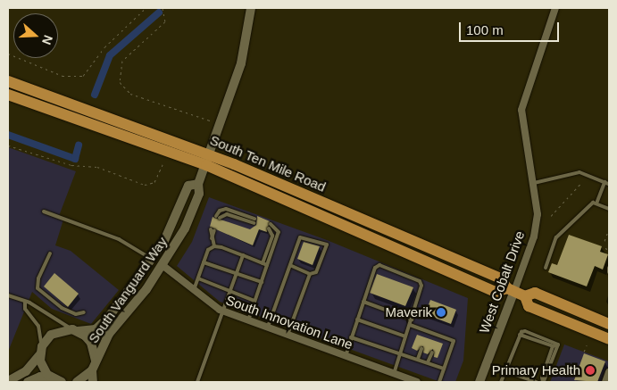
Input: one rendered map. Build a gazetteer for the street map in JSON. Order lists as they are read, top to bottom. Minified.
{"streets":{"main road":["South Ten Mile Road"],"street":["West Cobalt Drive","South Vanguard Way","South Innovation Lane"]},"crossings":[["South Ten Mile Road","West Cobalt Drive"],["South Ten Mile Road","South Vanguard Way"],["South Vanguard Way","South Innovation Lane"]],"places":["Maverik","Primary Health"],"scale_bar":"100 m","north":"right"}
